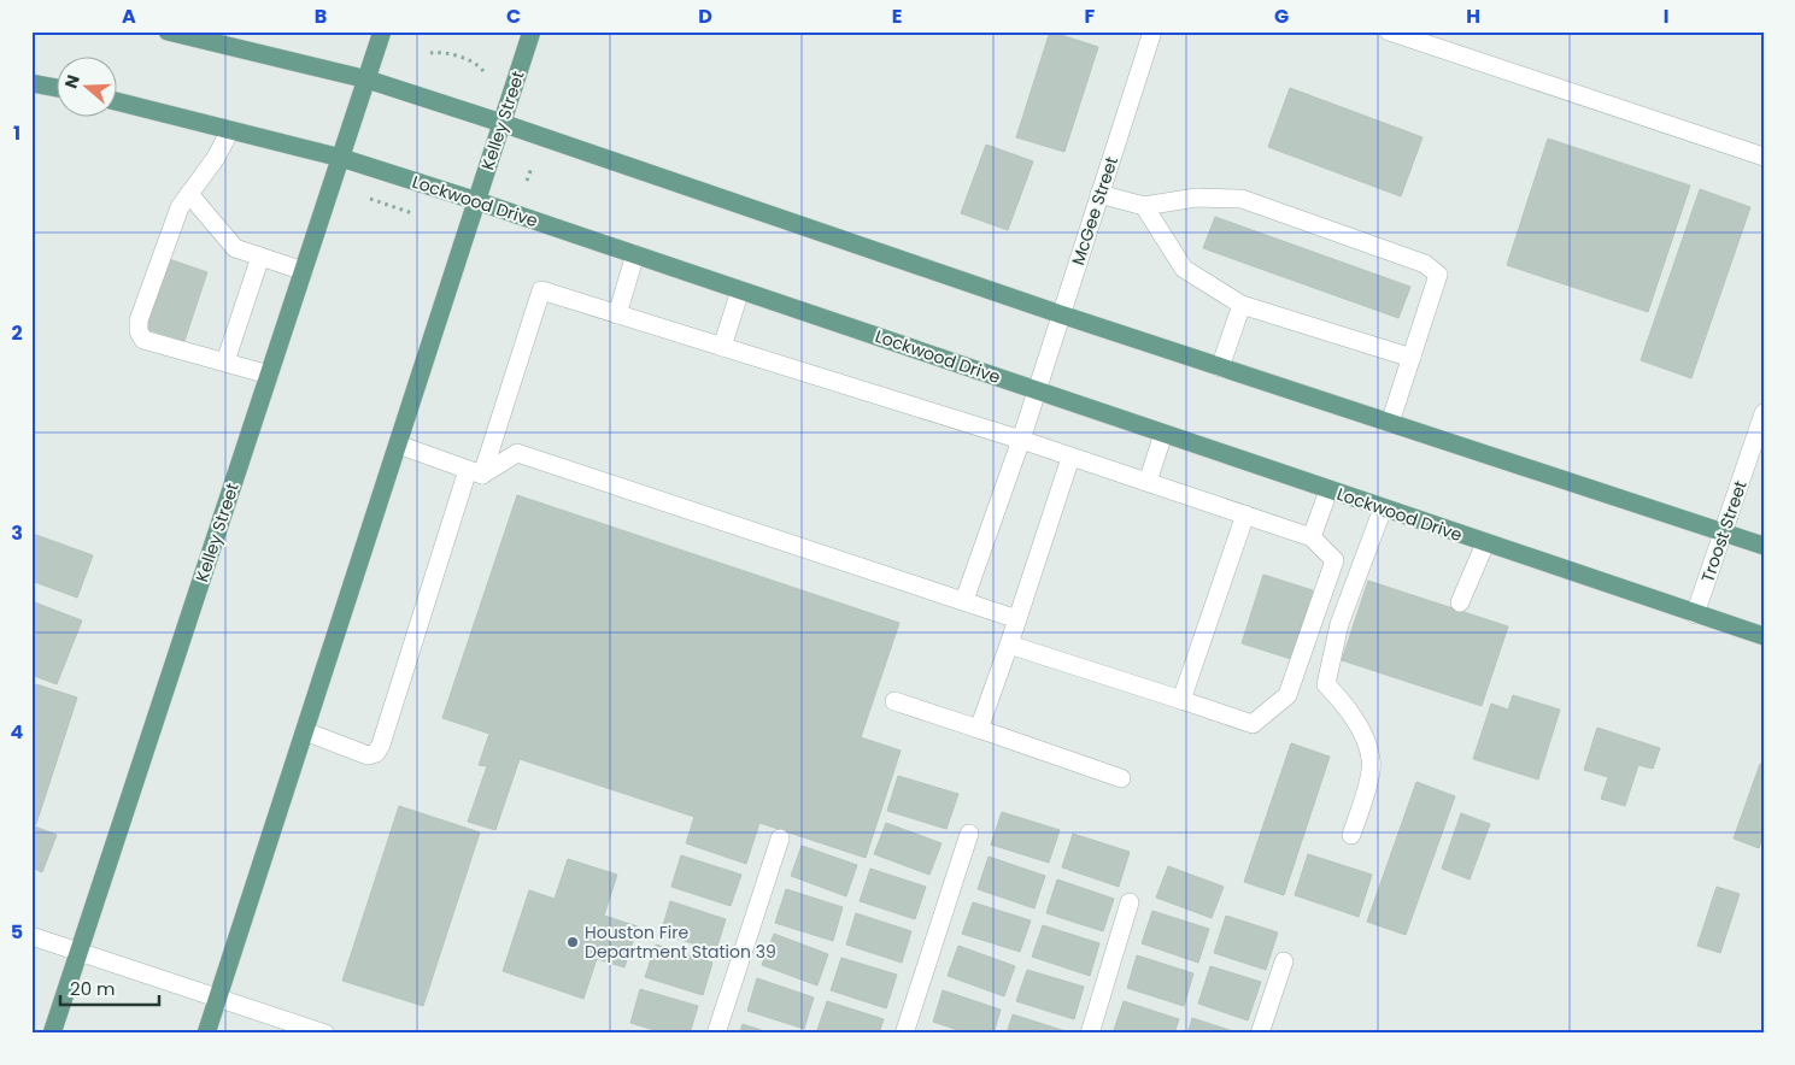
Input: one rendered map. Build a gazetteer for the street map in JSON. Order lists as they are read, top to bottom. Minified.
{"streets":{"main road":["Kelley Street","Lockwood Drive"],"street":["McGee Street","Troost Street"]},"crossings":[["Kelley Street","Lockwood Drive"],["Lockwood Drive","McGee Street"],["Lockwood Drive","Troost Street"]],"places":["Houston Fire Department Station 39"],"scale_bar":"20 m","north":"left","grid":{"columns":["A","B","C","D","E","F","G","H","I"],"rows":["1","2","3","4","5"]}}
